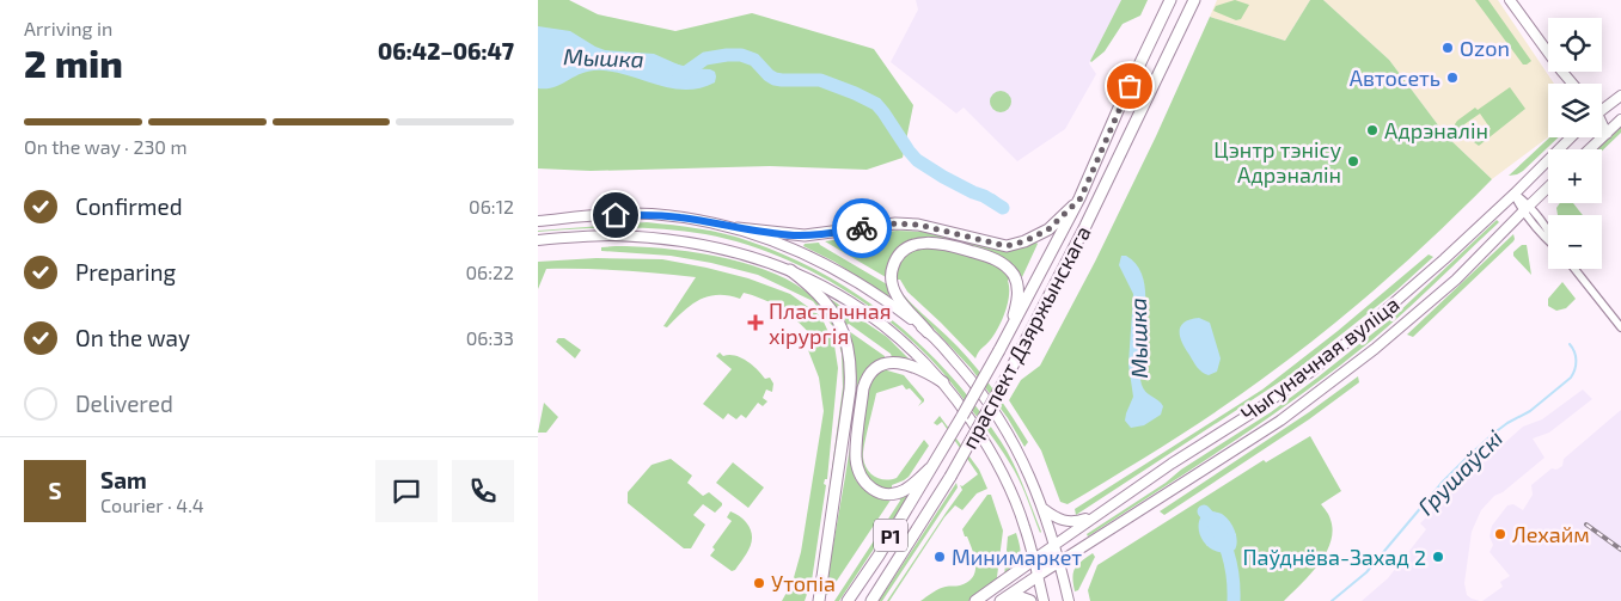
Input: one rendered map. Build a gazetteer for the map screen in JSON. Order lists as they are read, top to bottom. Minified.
{"streets":{"main road":["праспект Дзяржынскага","Чыгуначная вуліца","Р1"]},"crossings":[["праспект Дзяржынскага","Р1"]],"water":["Мышка","Грушаўскі"],"places":{"other":["Ozon","Автосеть","Адрэналін","Цэнтр тэнісу Адрэналін","Лехайм","Минимаркет","Паўднёва-Захад 2","Утопiа"],"health":["Пластычная хірургія"]},"page":{"heading":["2 min","Arriving in","06:42–06:47"],"panel":["Sam","Courier · 4.4"],"map_buttons":["+","−"],"bar":"On the way · 230 m","list":[["Confirmed","06:12"],["Preparing","06:22"],["On the way","06:33"],"Delivered"],"round":"S"}}
